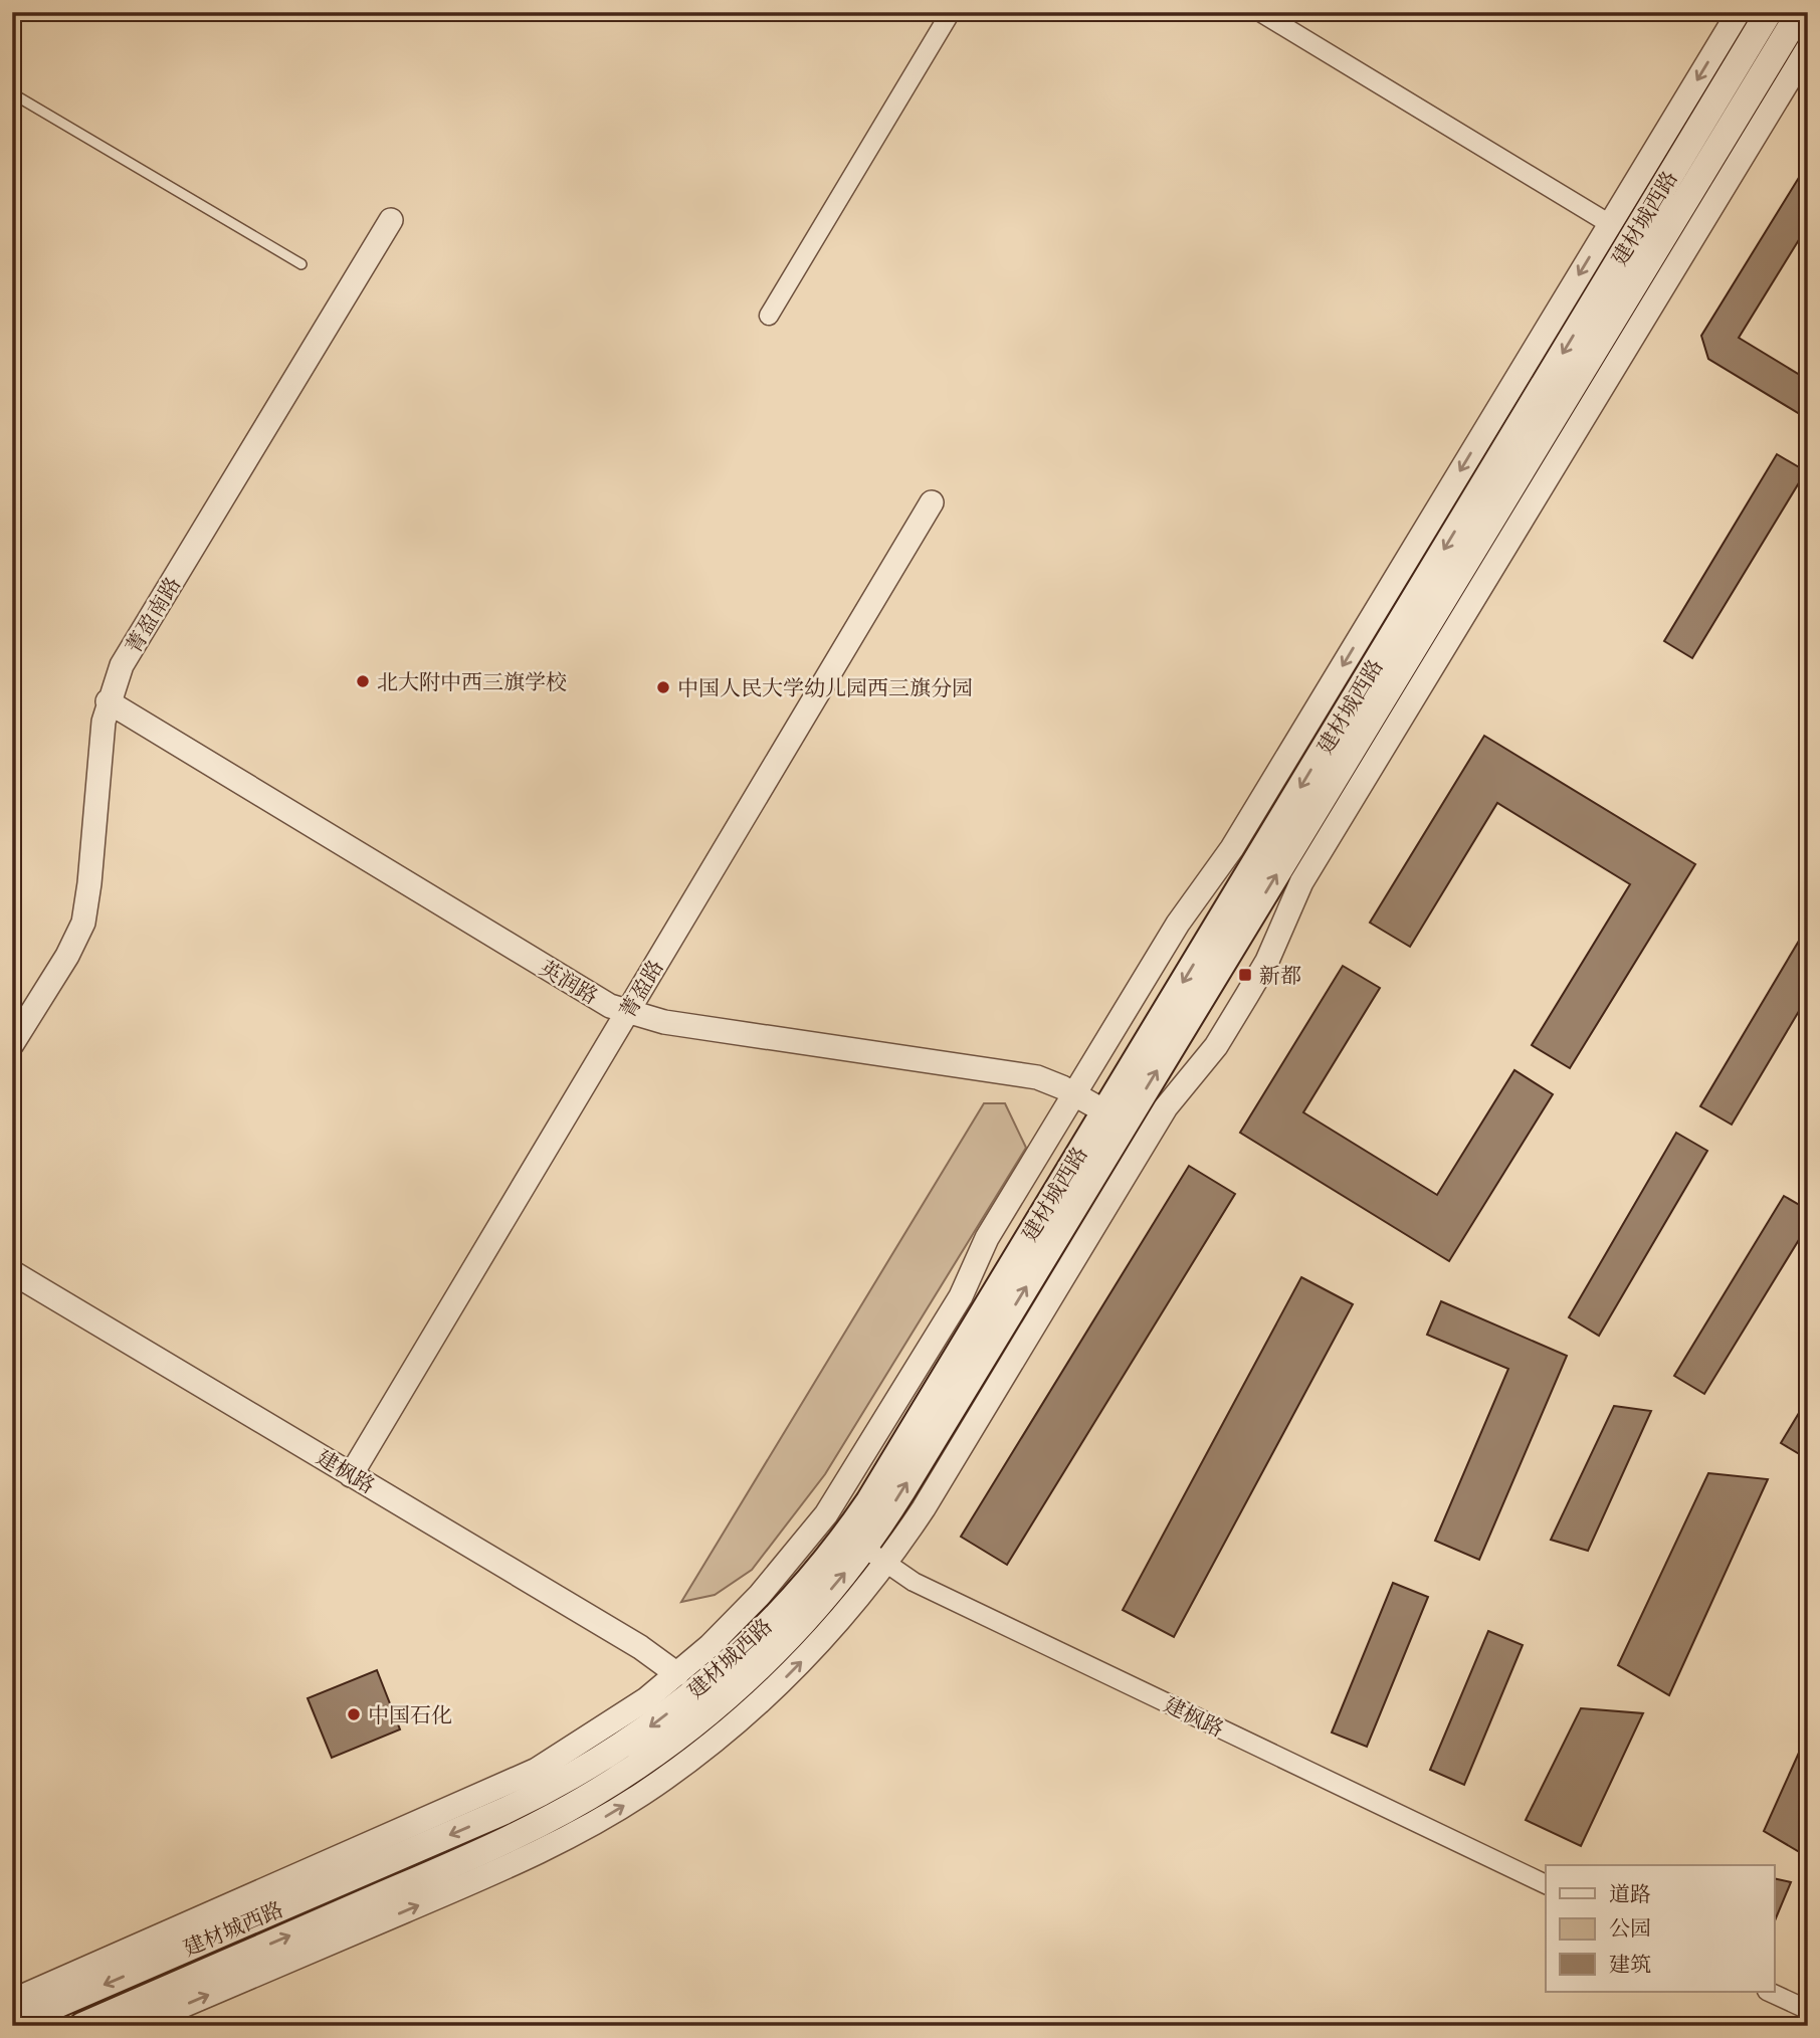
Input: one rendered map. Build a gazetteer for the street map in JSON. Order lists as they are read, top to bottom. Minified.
{"streets":{"main road":["建材城西路"],"street":["菁盈南路","英润路","菁盈路","建枫路"]},"crossings":[["建材城西路","英润路"],["建材城西路","建枫路"],["菁盈南路","英润路"],["英润路","菁盈路"],["菁盈路","建枫路"]],"places":{"other":["北大附中西三旗学校","中国人民大学幼儿园西三旗分园","中国石化"],"transit":["新都"]},"legend":["道路","公园","建筑"]}
